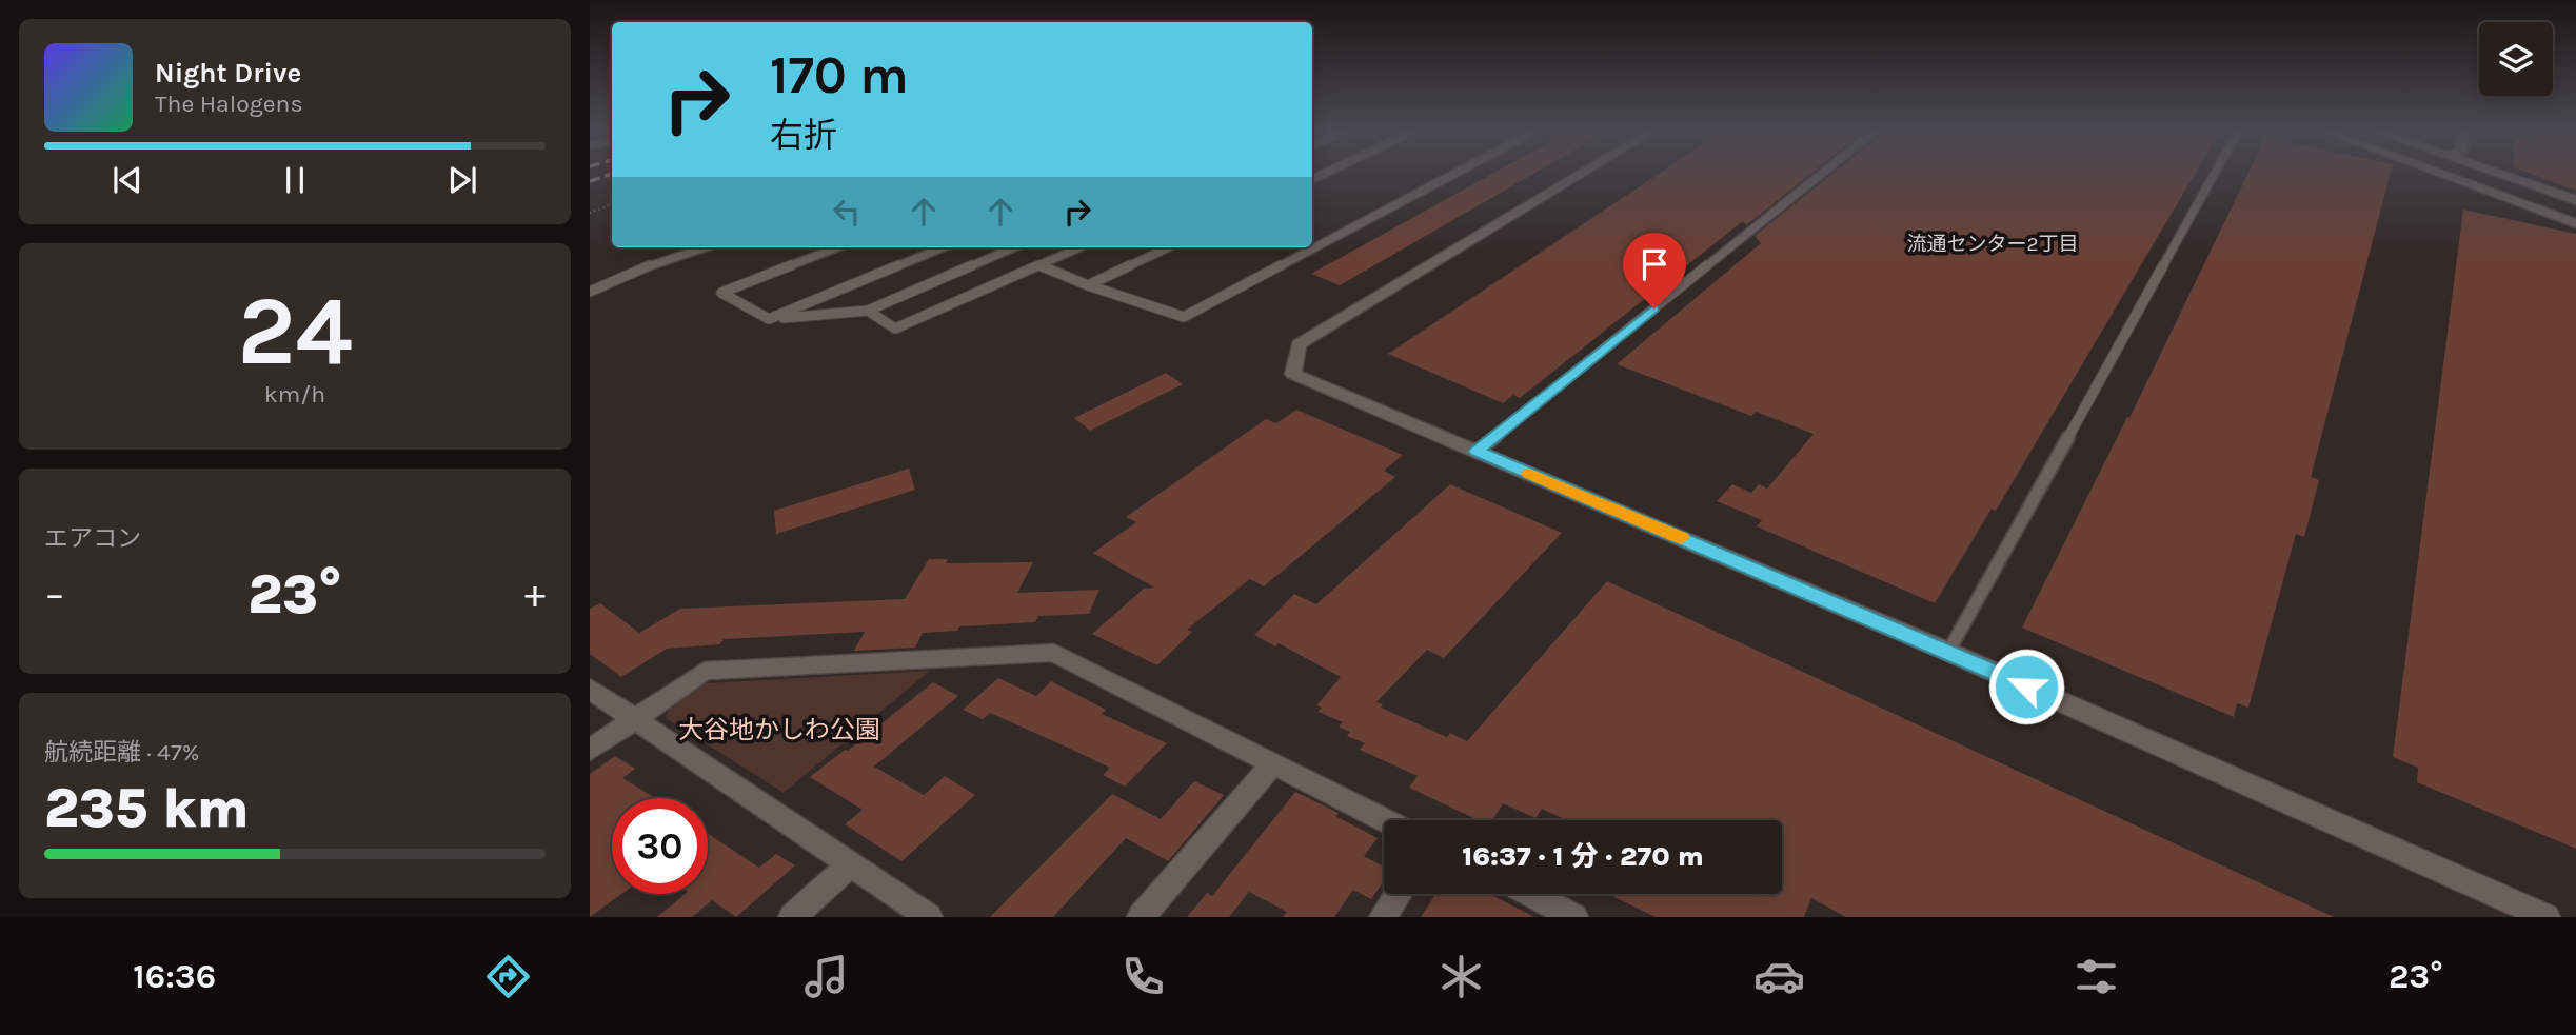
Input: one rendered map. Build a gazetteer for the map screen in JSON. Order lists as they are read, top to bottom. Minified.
{"districts":["流通センター2丁目"],"parks":["大谷地かしわ公園"],"page":{"turn":["170 m","右折"],"song":["Night Drive","The Halogens"],"tile":[["24","km/h"],"エアコン",["航続距離 · 47%","235 km"]],"heat":["−","23°","+"],"limit":"30","trip":"16:37 · 1 分 · 270 m","tabs":["16:36","23°"]}}
